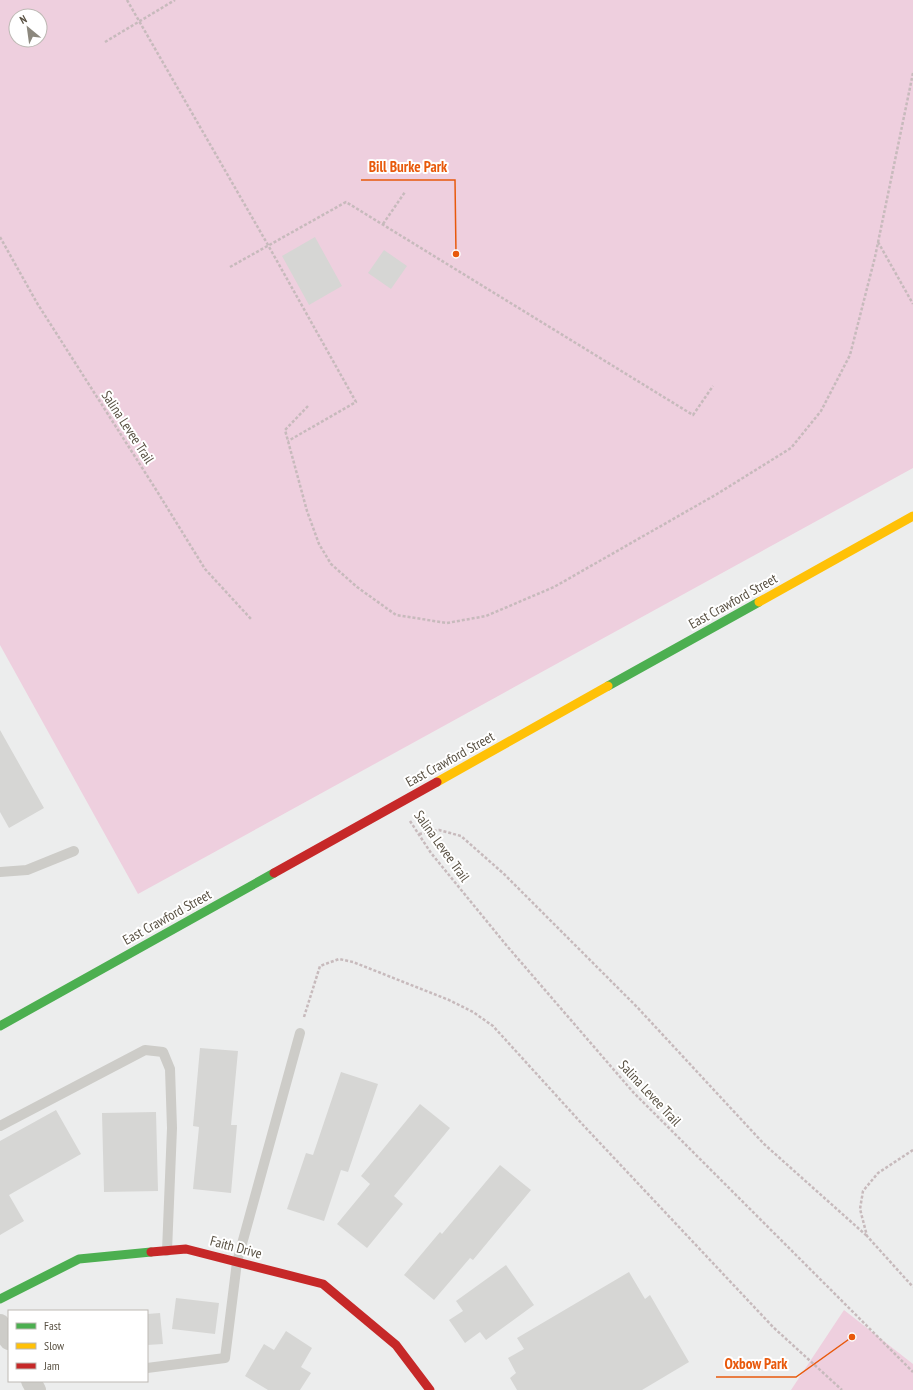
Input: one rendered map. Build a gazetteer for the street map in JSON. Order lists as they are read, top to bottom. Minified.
{"streets":{"street":["East Crawford Street","Faith Drive"],"path":["Salina Levee Trail"]},"crossings":[["Salina Levee Trail","East Crawford Street"]],"places":["Bill Burke Park","Oxbow Park"],"legend":["Fast","Slow","Jam"],"north":"top left"}
